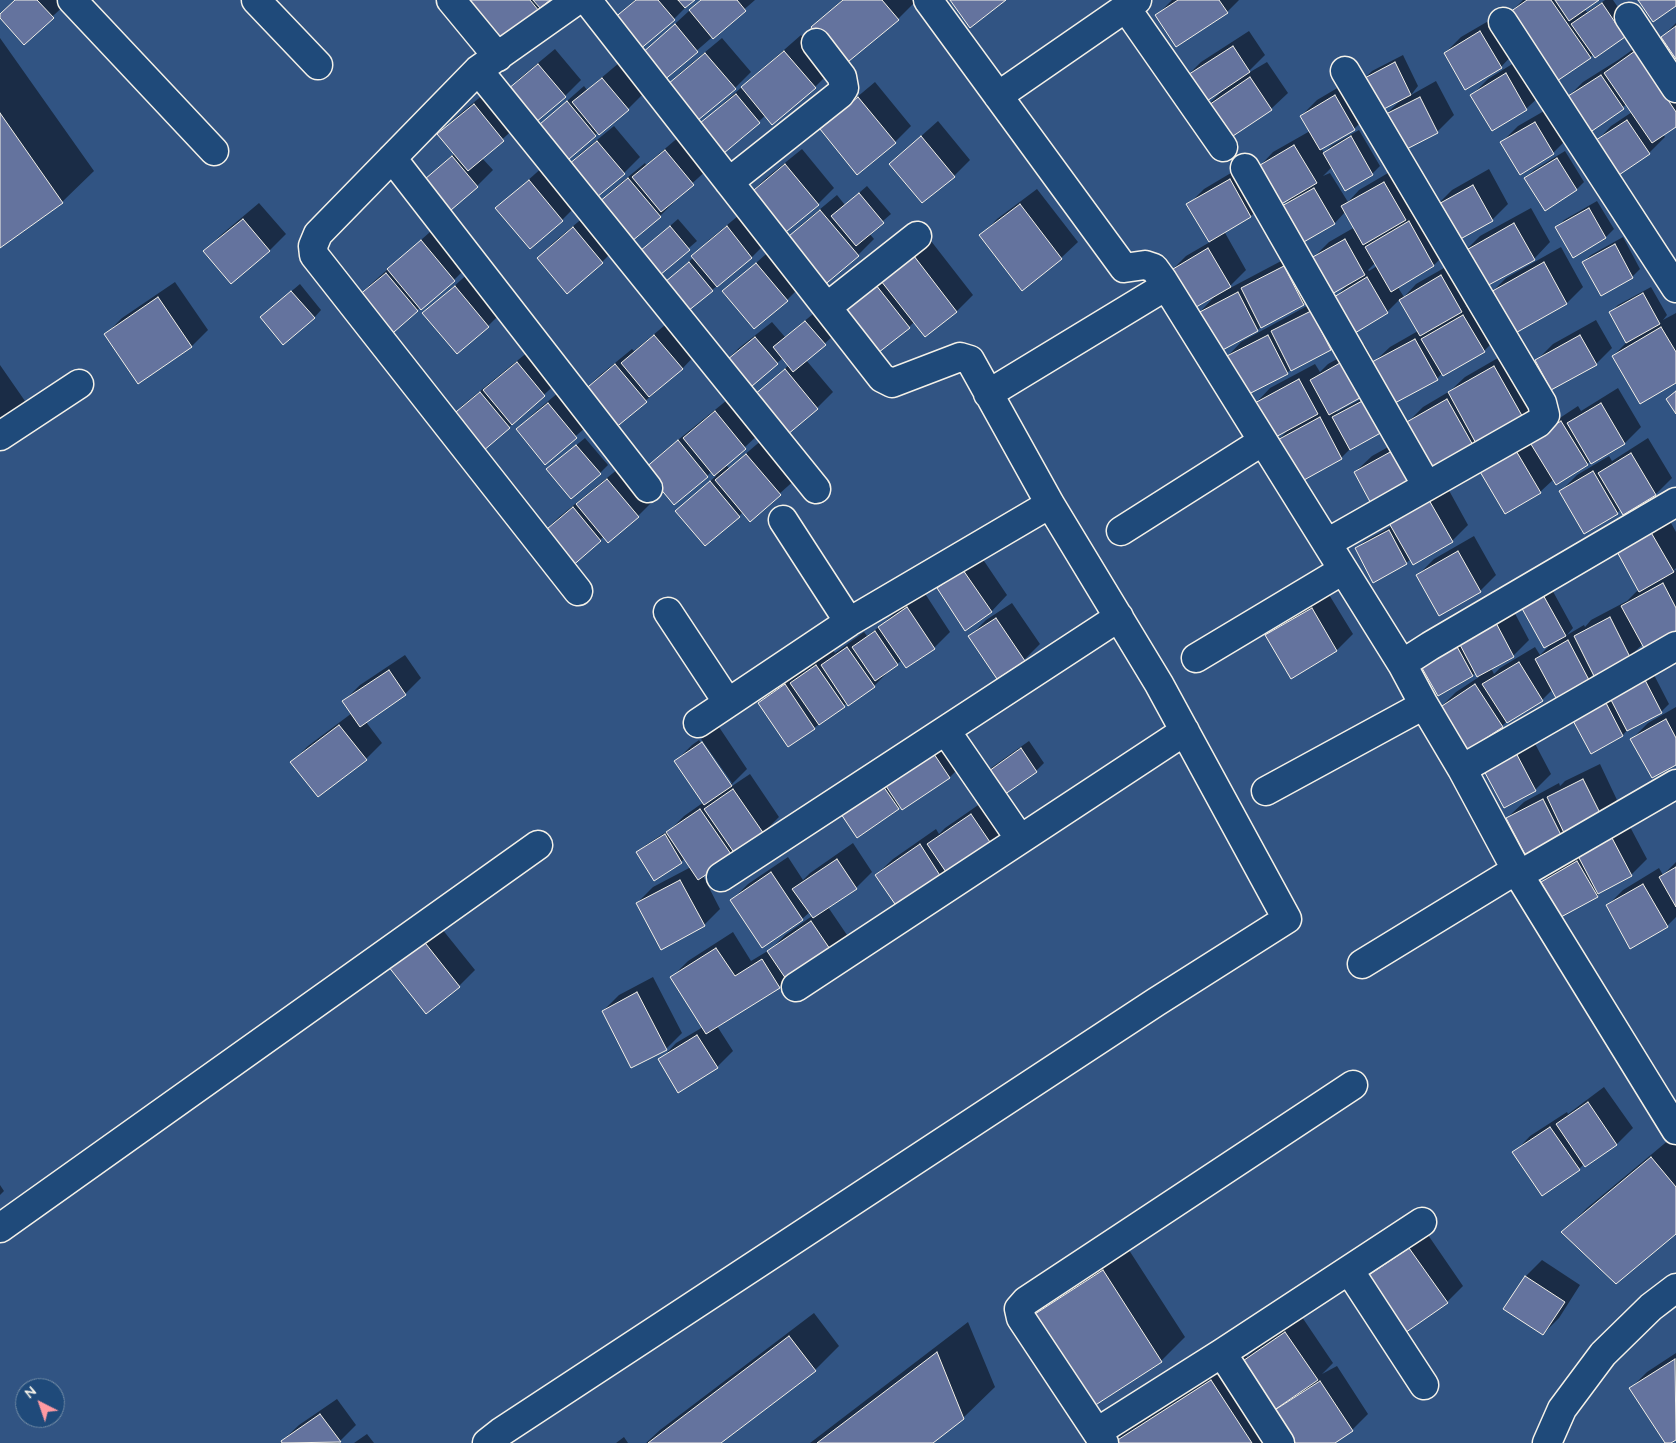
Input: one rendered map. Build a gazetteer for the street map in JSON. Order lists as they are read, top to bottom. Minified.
{"north":"top left"}
